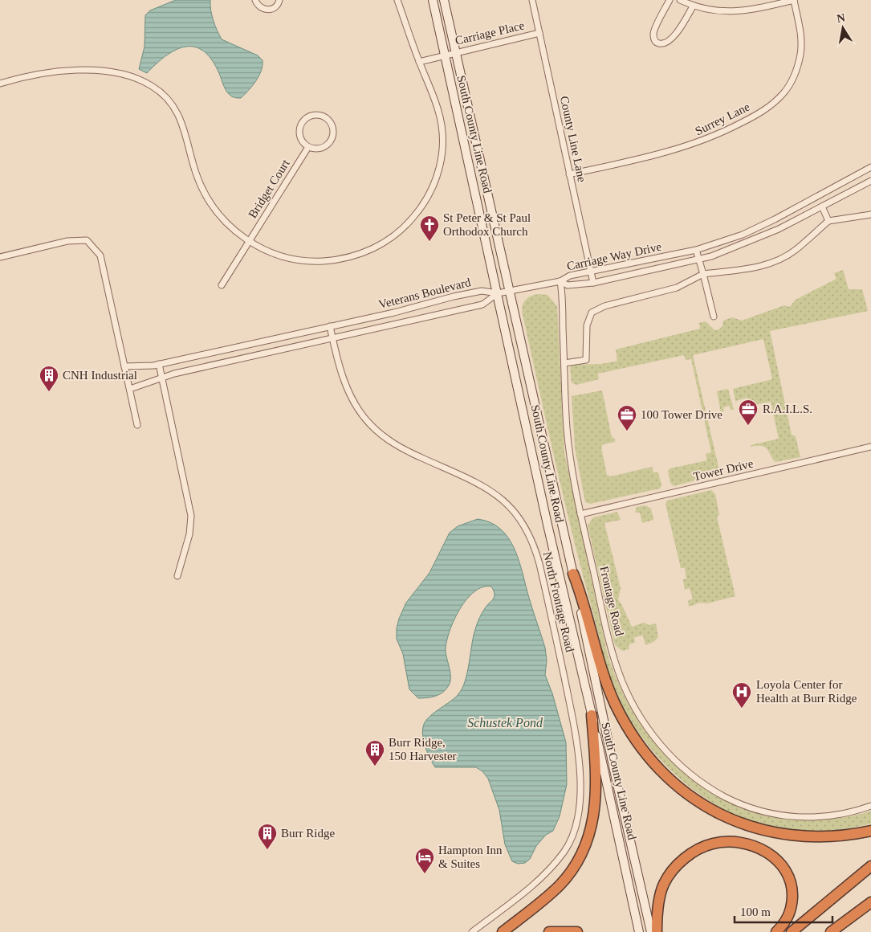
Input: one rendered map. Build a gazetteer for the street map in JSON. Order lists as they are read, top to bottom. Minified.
{"streets":{"main road":["South County Line Road"],"street":["Carriage Place","Surrey Lane","County Line Lane","Bridget Court","Carriage Way Drive","Veterans Boulevard","Tower Drive","Frontage Road","North Frontage Road"]},"crossings":[["Carriage Place","South County Line Road"],["Carriage Place","County Line Lane"],["Surrey Lane","County Line Lane"],["South County Line Road","Veterans Boulevard"],["County Line Lane","Carriage Way Drive"],["Carriage Way Drive","Frontage Road"],["Veterans Boulevard","North Frontage Road"],["Tower Drive","Frontage Road"]],"water":["Schustek Pond"],"places":{"church":["St Peter & St Paul Orthodox Church"],"building":["CNH Industrial","Burr Ridge, 150 Harvester","Burr Ridge"],"office":["R.A.I.L.S.","100 Tower Drive"],"hospital":["Loyola Center for Health at Burr Ridge"],"hotel":["Hampton Inn & Suites"]},"scale_bar":"100 m","north":"top"}
